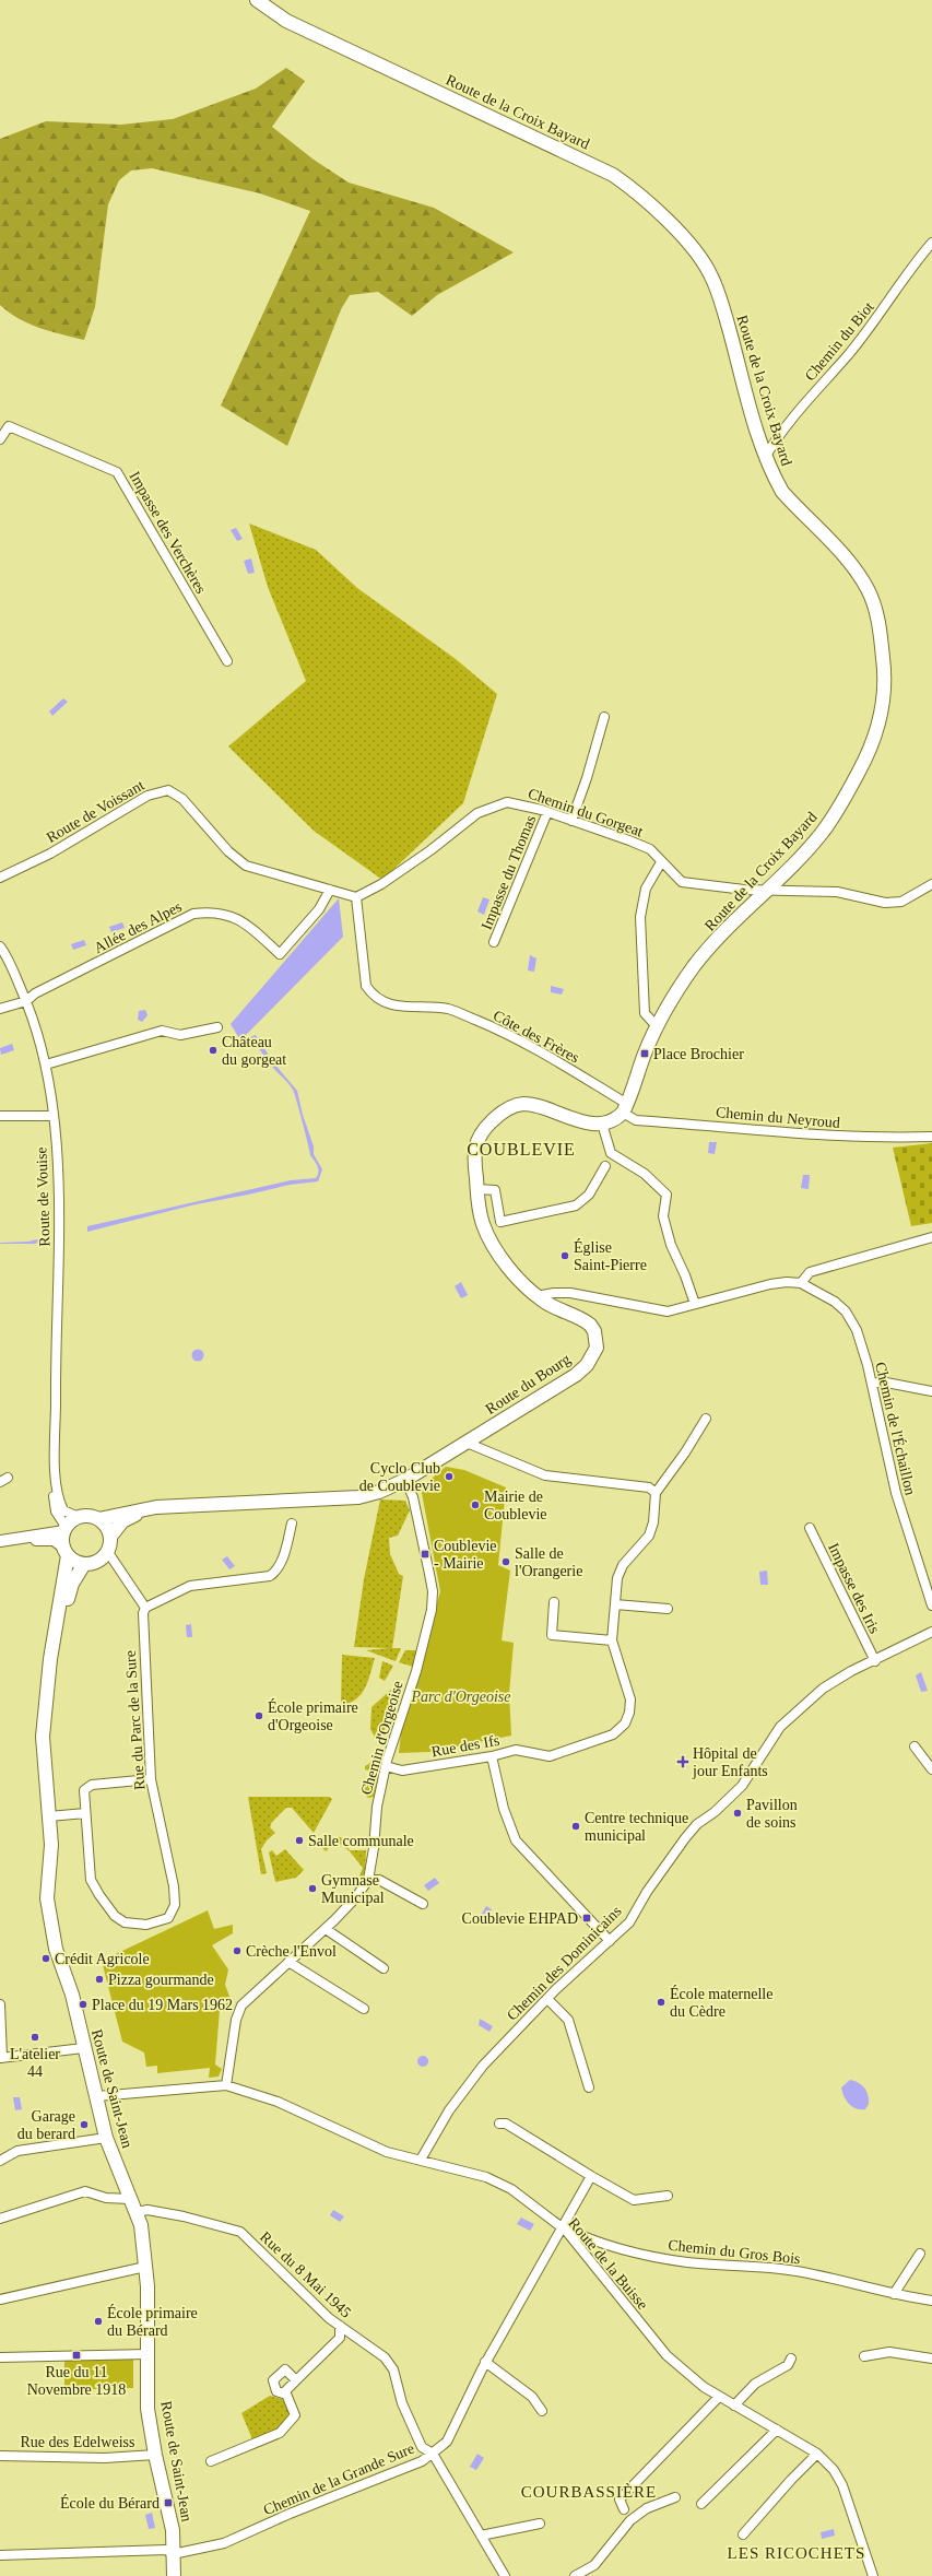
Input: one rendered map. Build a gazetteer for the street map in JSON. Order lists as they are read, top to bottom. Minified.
{"streets":{"main road":["Route de la Croix Bayard","Route du Bourg","Route de Saint-Jean"],"street":["Chemin du Biot","Impasse des Verchères","Route de Voissant","Chemin du Gorgeat","Impasse du Thomas","Allée des Alpes","Côte des Frères","Chemin du Neyroud","Route de Vouise","Chemin de l'Échaillon","Impasse des Iris","Rue du Parc de la Sure","Chemin d'Orgeoise","Rue des Ifs","Chemin des Dominicains","Chemin du Gros Bois","Route de la Buisse","Rue du 8 Mai 1945","Rue des Edelweiss","Chemin de la Grande Sure"]},"crossings":[["Route de la Croix Bayard","Chemin du Biot"],["Route de la Croix Bayard","Chemin du Gorgeat"],["Route de la Croix Bayard","Côte des Frères"],["Route de la Croix Bayard","Chemin du Neyroud"],["Route de Voissant","Chemin du Gorgeat"],["Route de Voissant","Allée des Alpes"],["Route de Voissant","Côte des Frères"],["Chemin du Gorgeat","Impasse du Thomas"],["Chemin du Gorgeat","Côte des Frères"],["Allée des Alpes","Route de Vouise"],["Côte des Frères","Chemin du Neyroud"],["Route de Vouise","Route du Bourg"],["Route de Vouise","Route de Saint-Jean"],["Route du Bourg","Chemin d'Orgeoise"],["Route du Bourg","Route de Saint-Jean"],["Impasse des Iris","Chemin des Dominicains"],["Chemin d'Orgeoise","Rue des Ifs"],["Chemin d'Orgeoise","Route de la Buisse"],["Chemin des Dominicains","Route de la Buisse"],["Route de Saint-Jean","Route de la Buisse"],["Route de Saint-Jean","Rue du 8 Mai 1945"],["Route de Saint-Jean","Rue des Edelweiss"],["Route de Saint-Jean","Chemin de la Grande Sure"],["Chemin du Gros Bois","Route de la Buisse"],["Chemin du Gros Bois","Chemin de la Grande Sure"],["Route de la Buisse","Chemin de la Grande Sure"],["Rue du 8 Mai 1945","Chemin de la Grande Sure"]],"districts":["COUBLEVIE","COURBASSIÈRE","LES RICOCHETS"],"parks":["Parc d'Orgeoise"],"places":{"other":["Château du gorgeat","Église Saint-Pierre","Cyclo Club de Coublevie","Mairie de Coublevie","Salle de l'Orangerie","École primaire d'Orgeoise","Pavillon de soins","Centre technique municipal","Salle communale","Gymnase Municipal","Crèche l'Envol","Crédit Agricole","Pizza gourmande","École maternelle du Cèdre","Place du 19 Mars 1962","L'atelier 44","Garage du berard","École primaire du Bérard"],"transit":["Place Brochier","Coublevie - Mairie","Coublevie EHPAD","Rue du 11 Novembre 1918","École du Bérard"],"health":["Hôpital de jour Enfants"]}}
